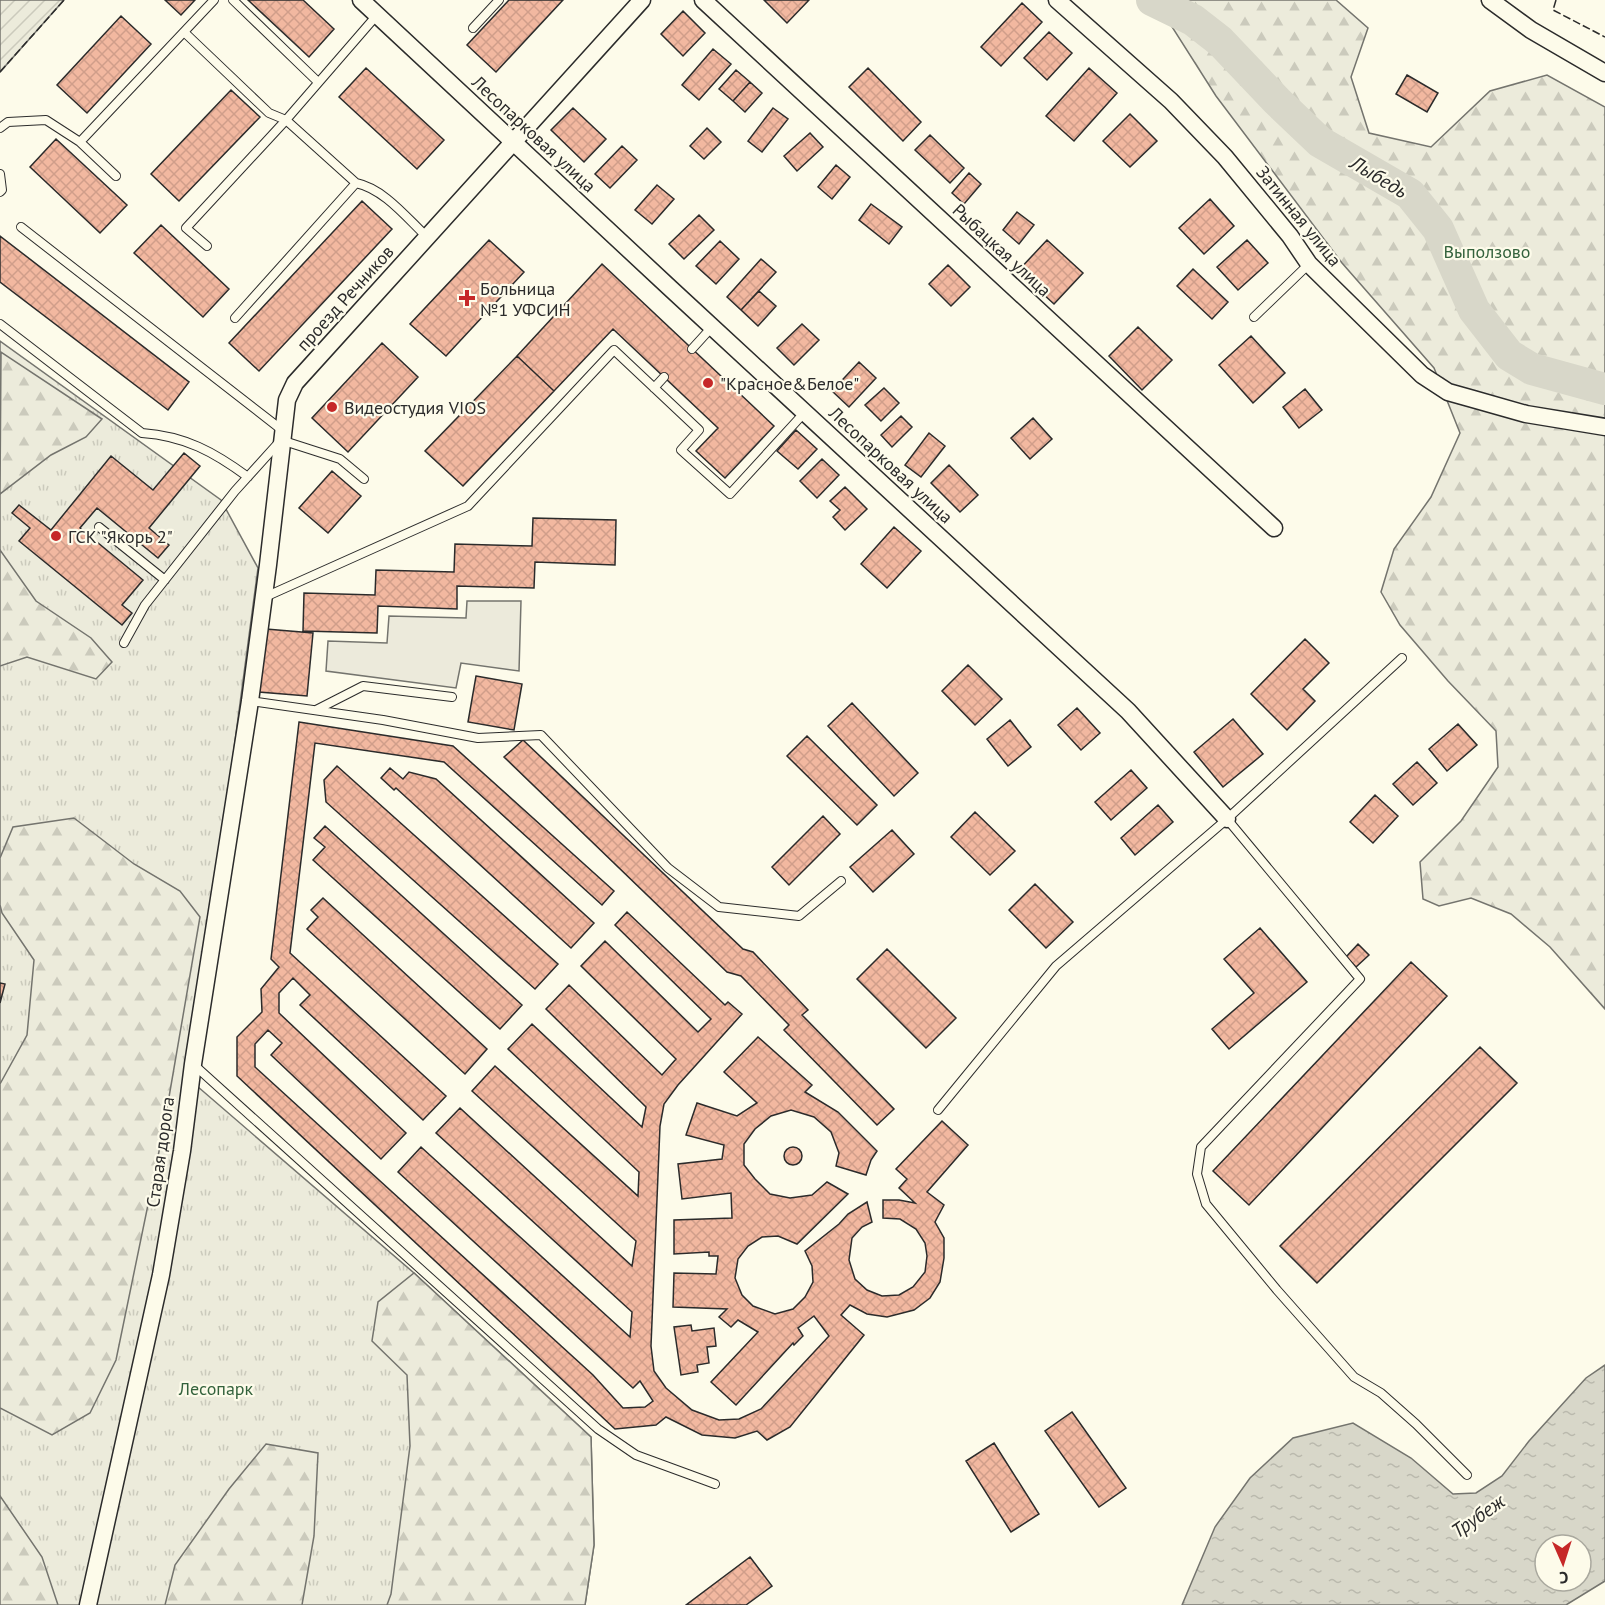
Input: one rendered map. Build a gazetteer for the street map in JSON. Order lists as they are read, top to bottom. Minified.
{"streets":{"street":["Лесопарковая улица","Затинная улица","Рыбацкая улица","проезд Речников","Старая дорога"]},"crossings":[["Лесопарковая улица","проезд Речников"],["проезд Речников","Старая дорога"]],"water":["Лыбедь","Трубеж"],"parks":["Выползово","Лесопарк"],"places":{"health":["Больница №1 УФСИН"],"other":["\"Красное&Белое\"","Видеостудия VIOS","ГСК \"Якорь 2\""]},"north":"bottom"}
